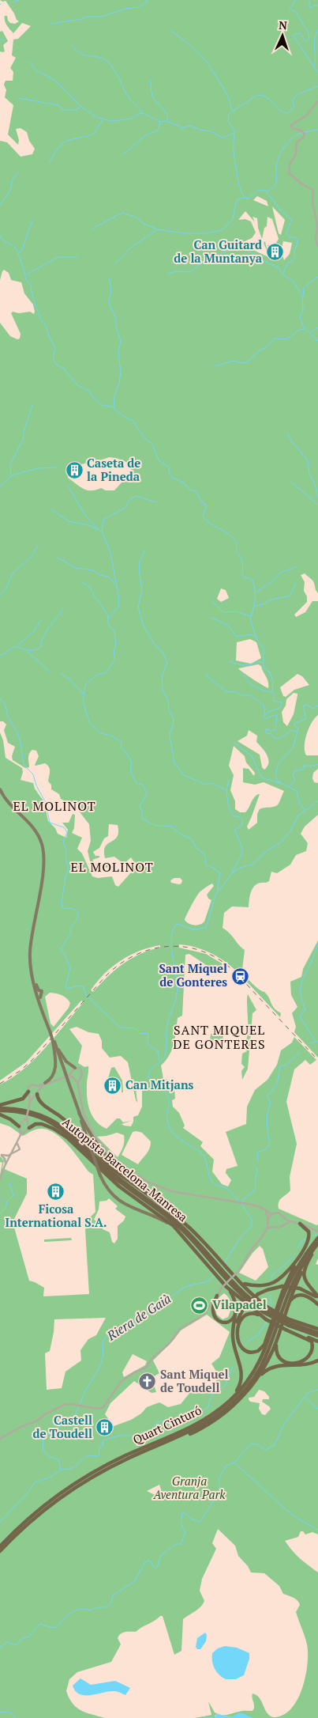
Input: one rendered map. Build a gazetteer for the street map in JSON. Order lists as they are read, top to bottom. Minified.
{"streets":{"highway":["Autopista Barcelona-Manresa","Quart Cinturó"]},"districts":["EL MOLINOT","EL MOLINOT","SANT MIQUEL DE GONTERES"],"water":["Riera de Gaià"],"parks":["Granja Aventura Park"],"places":{"building":["Can Guitard de la Muntanya","Caseta de la Pineda","Can Mitjans","Ficosa International S.A.","Castell de Toudell"],"station":["Sant Miquel de Gonteres"],"sports":["Vilapadel"],"church":["Sant Miquel de Toudell"]},"north":"top"}
